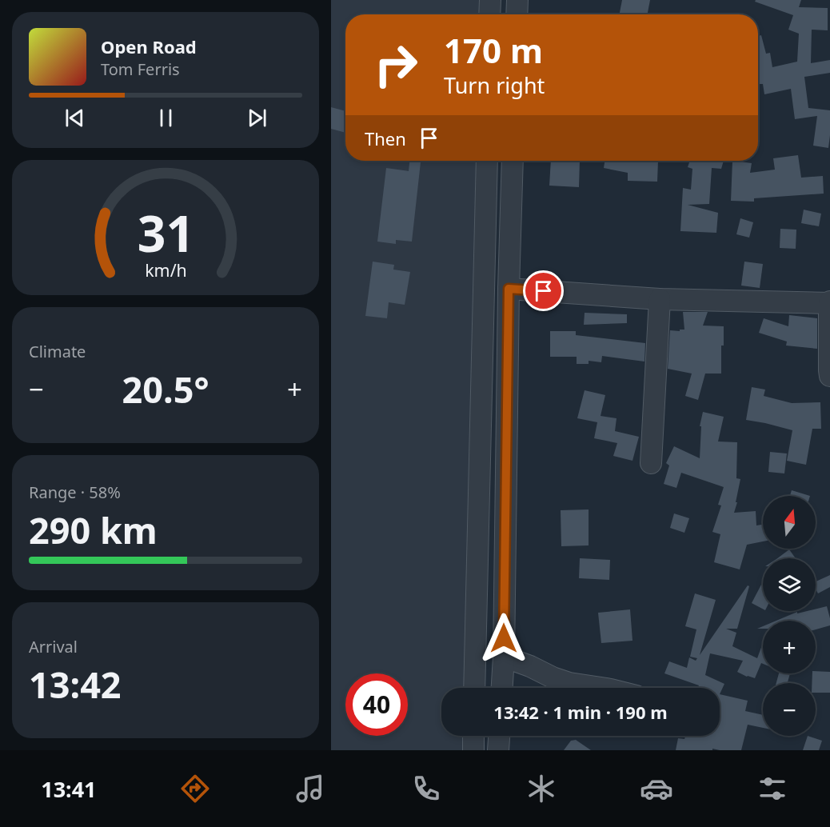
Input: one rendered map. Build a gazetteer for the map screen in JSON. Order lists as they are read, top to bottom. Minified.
{"north":"top","page":{"turn":["170 m","Turn right"],"song":["Open Road","Tom Ferris"],"then":"Then","tile":["Climate",["Range · 58%","290 km"],["Arrival","13:42"]],"heat":["−","20.5°","+"],"map_buttons":["+","−"],"limit":"40","trip":"13:42 · 1 min · 190 m","tabs":"13:41","gauge":["31","km/h"]}}
